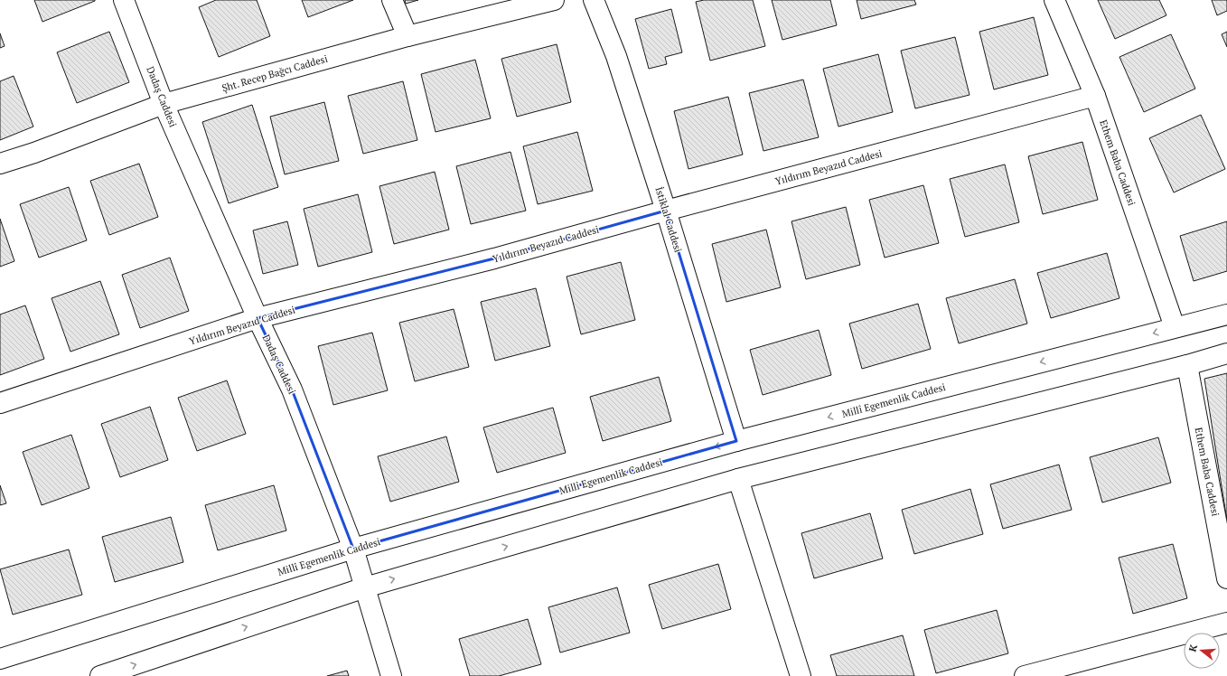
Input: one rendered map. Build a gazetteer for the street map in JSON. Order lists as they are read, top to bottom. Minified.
{"streets":{"street":["Şht. Recep Bağcı Caddesi","Dadaş Caddesi","Ethem Baba Caddesi","Yıldırım Beyazıd Caddesi","İstiklal Caddesi","Millî Egemenlik Caddesi"]},"crossings":[["Şht. Recep Bağcı Caddesi","Dadaş Caddesi"],["Dadaş Caddesi","Yıldırım Beyazıd Caddesi"],["Dadaş Caddesi","Millî Egemenlik Caddesi"],["Ethem Baba Caddesi","Yıldırım Beyazıd Caddesi"],["Ethem Baba Caddesi","Millî Egemenlik Caddesi"],["Yıldırım Beyazıd Caddesi","İstiklal Caddesi"],["İstiklal Caddesi","Millî Egemenlik Caddesi"]],"north":"left"}
